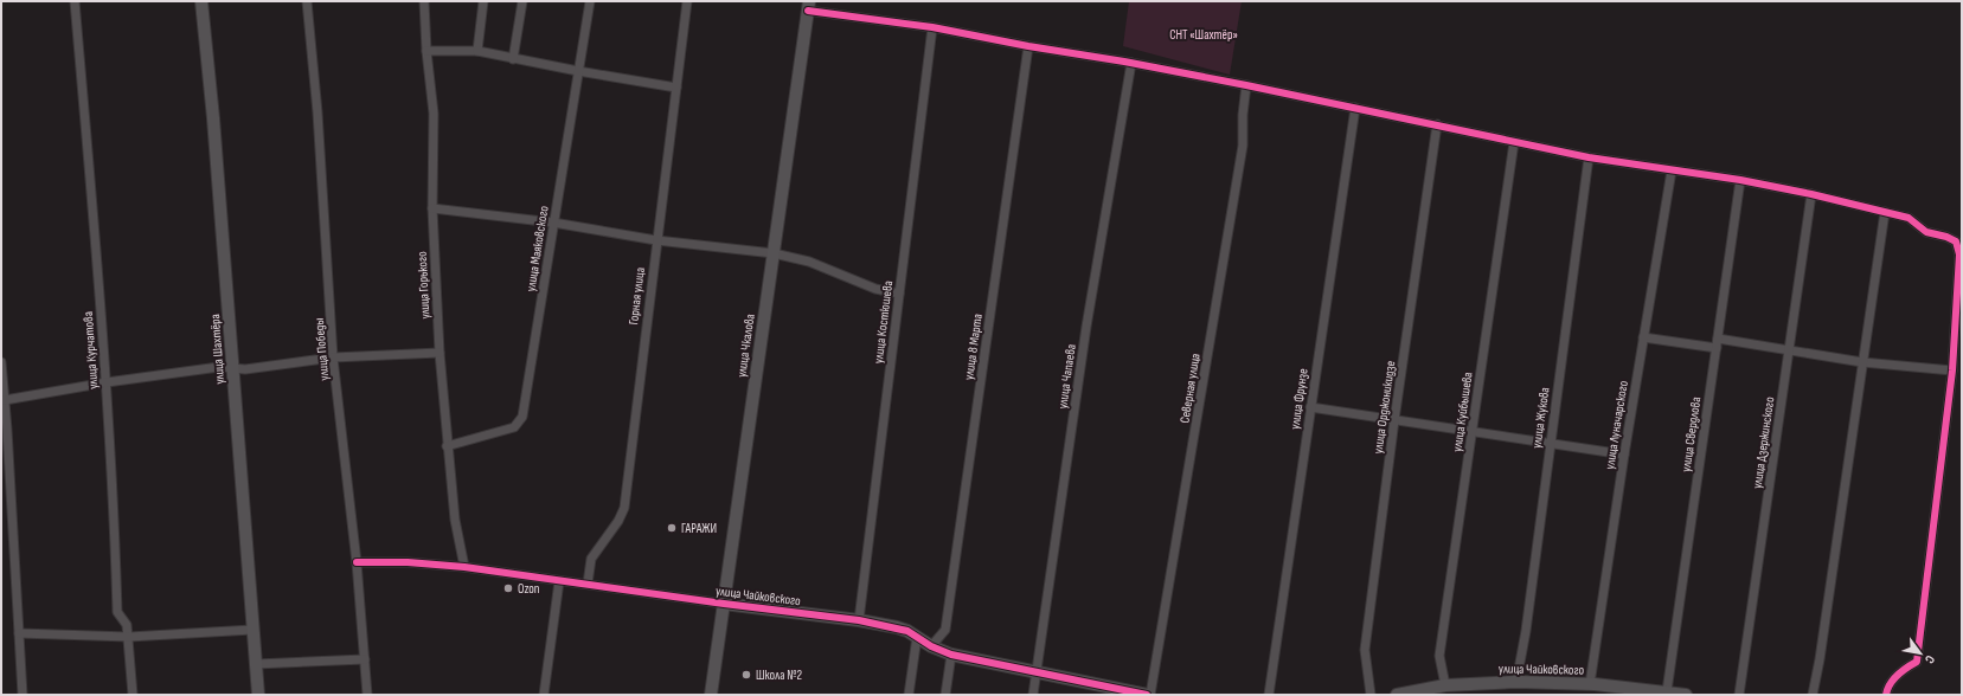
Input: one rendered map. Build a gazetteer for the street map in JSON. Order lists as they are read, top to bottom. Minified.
{"streets":{"street":["улица Маяковского","улица Горького","Горная улица","улица Костюшева","улица Чкалова","улица 8 Марта","улица Шахтёра","улица Победы","улица Курчатова","улица Чапаева","Северная улица","улица Фрунзе","улица Орджоникидзе","улица Куйбышева","улица Жукова","улица Луначарского","улица Свердлова","улица Дзержинского","улица Чайковского"]},"crossings":[["улица Маяковского","улица Горького"],["улица Горького","улица Чайковского"],["Горная улица","улица Чайковского"],["улица Костюшева","улица Чайковского"],["улица Чкалова","улица Чайковского"],["улица 8 Марта","улица Чайковского"],["улица Победы","улица Чайковского"],["улица Чапаева","улица Чайковского"],["улица Куйбышева","улица Чайковского"],["улица Жукова","улица Чайковского"],["улица Луначарского","улица Чайковского"],["улица Свердлова","улица Чайковского"]],"parks":["СНТ «Шахтёр»"],"places":["ГАРАЖИ","Ozon","Школа №2"],"north":"bottom right"}
